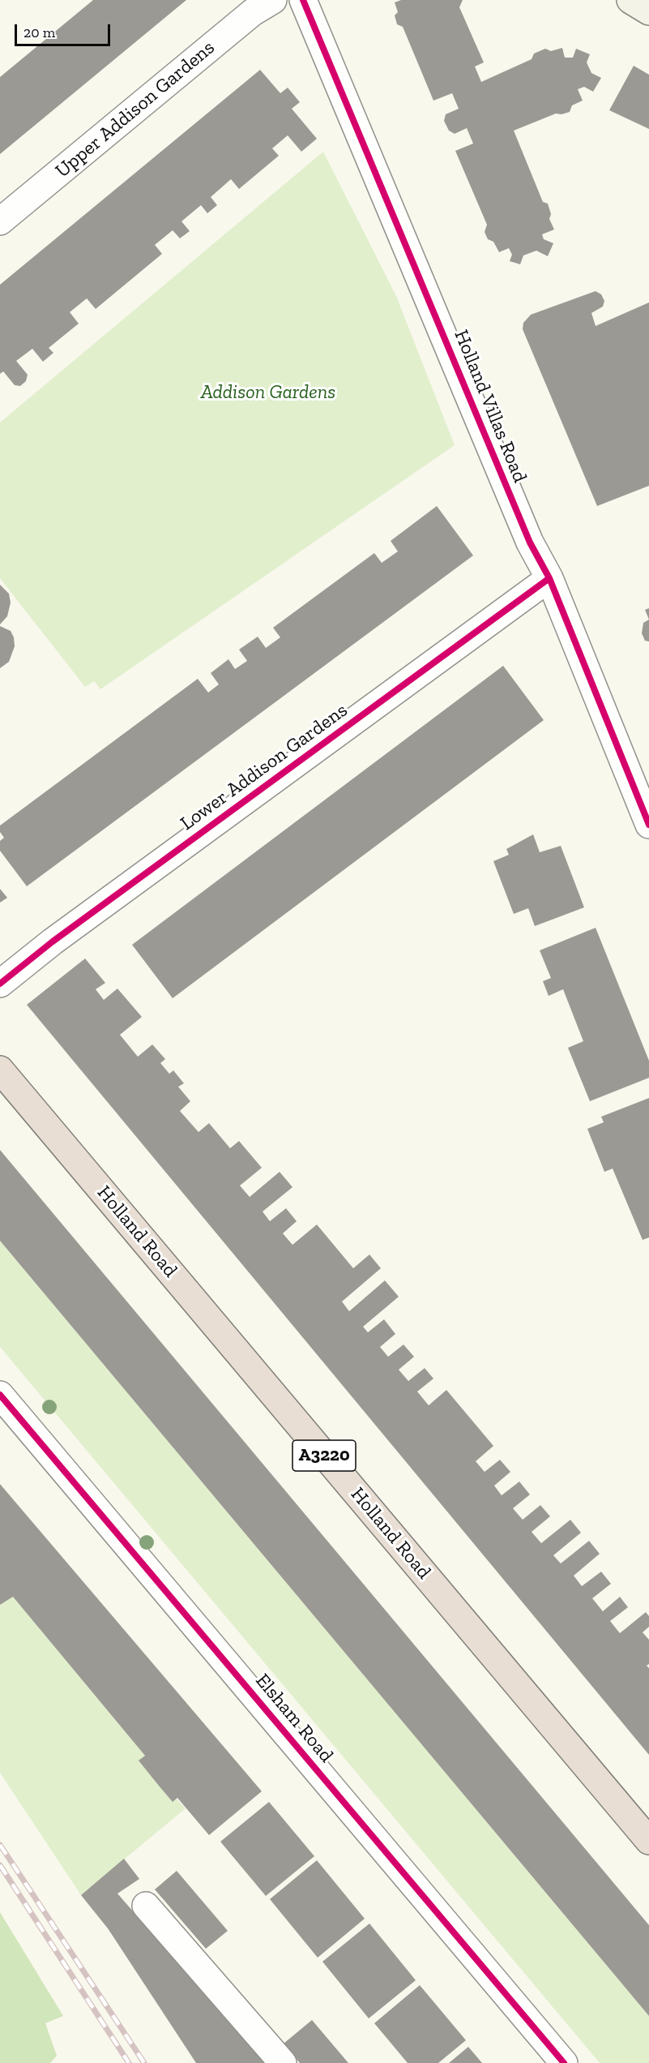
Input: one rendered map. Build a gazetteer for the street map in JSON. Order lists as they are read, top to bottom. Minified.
{"streets":{"highway":["Holland Road","A3220"],"street":["Upper Addison Gardens","Holland Villas Road","Lower Addison Gardens","Elsham Road"]},"crossings":[["Holland Villas Road","Lower Addison Gardens"]],"parks":["Addison Gardens"],"scale_bar":"20 m"}
